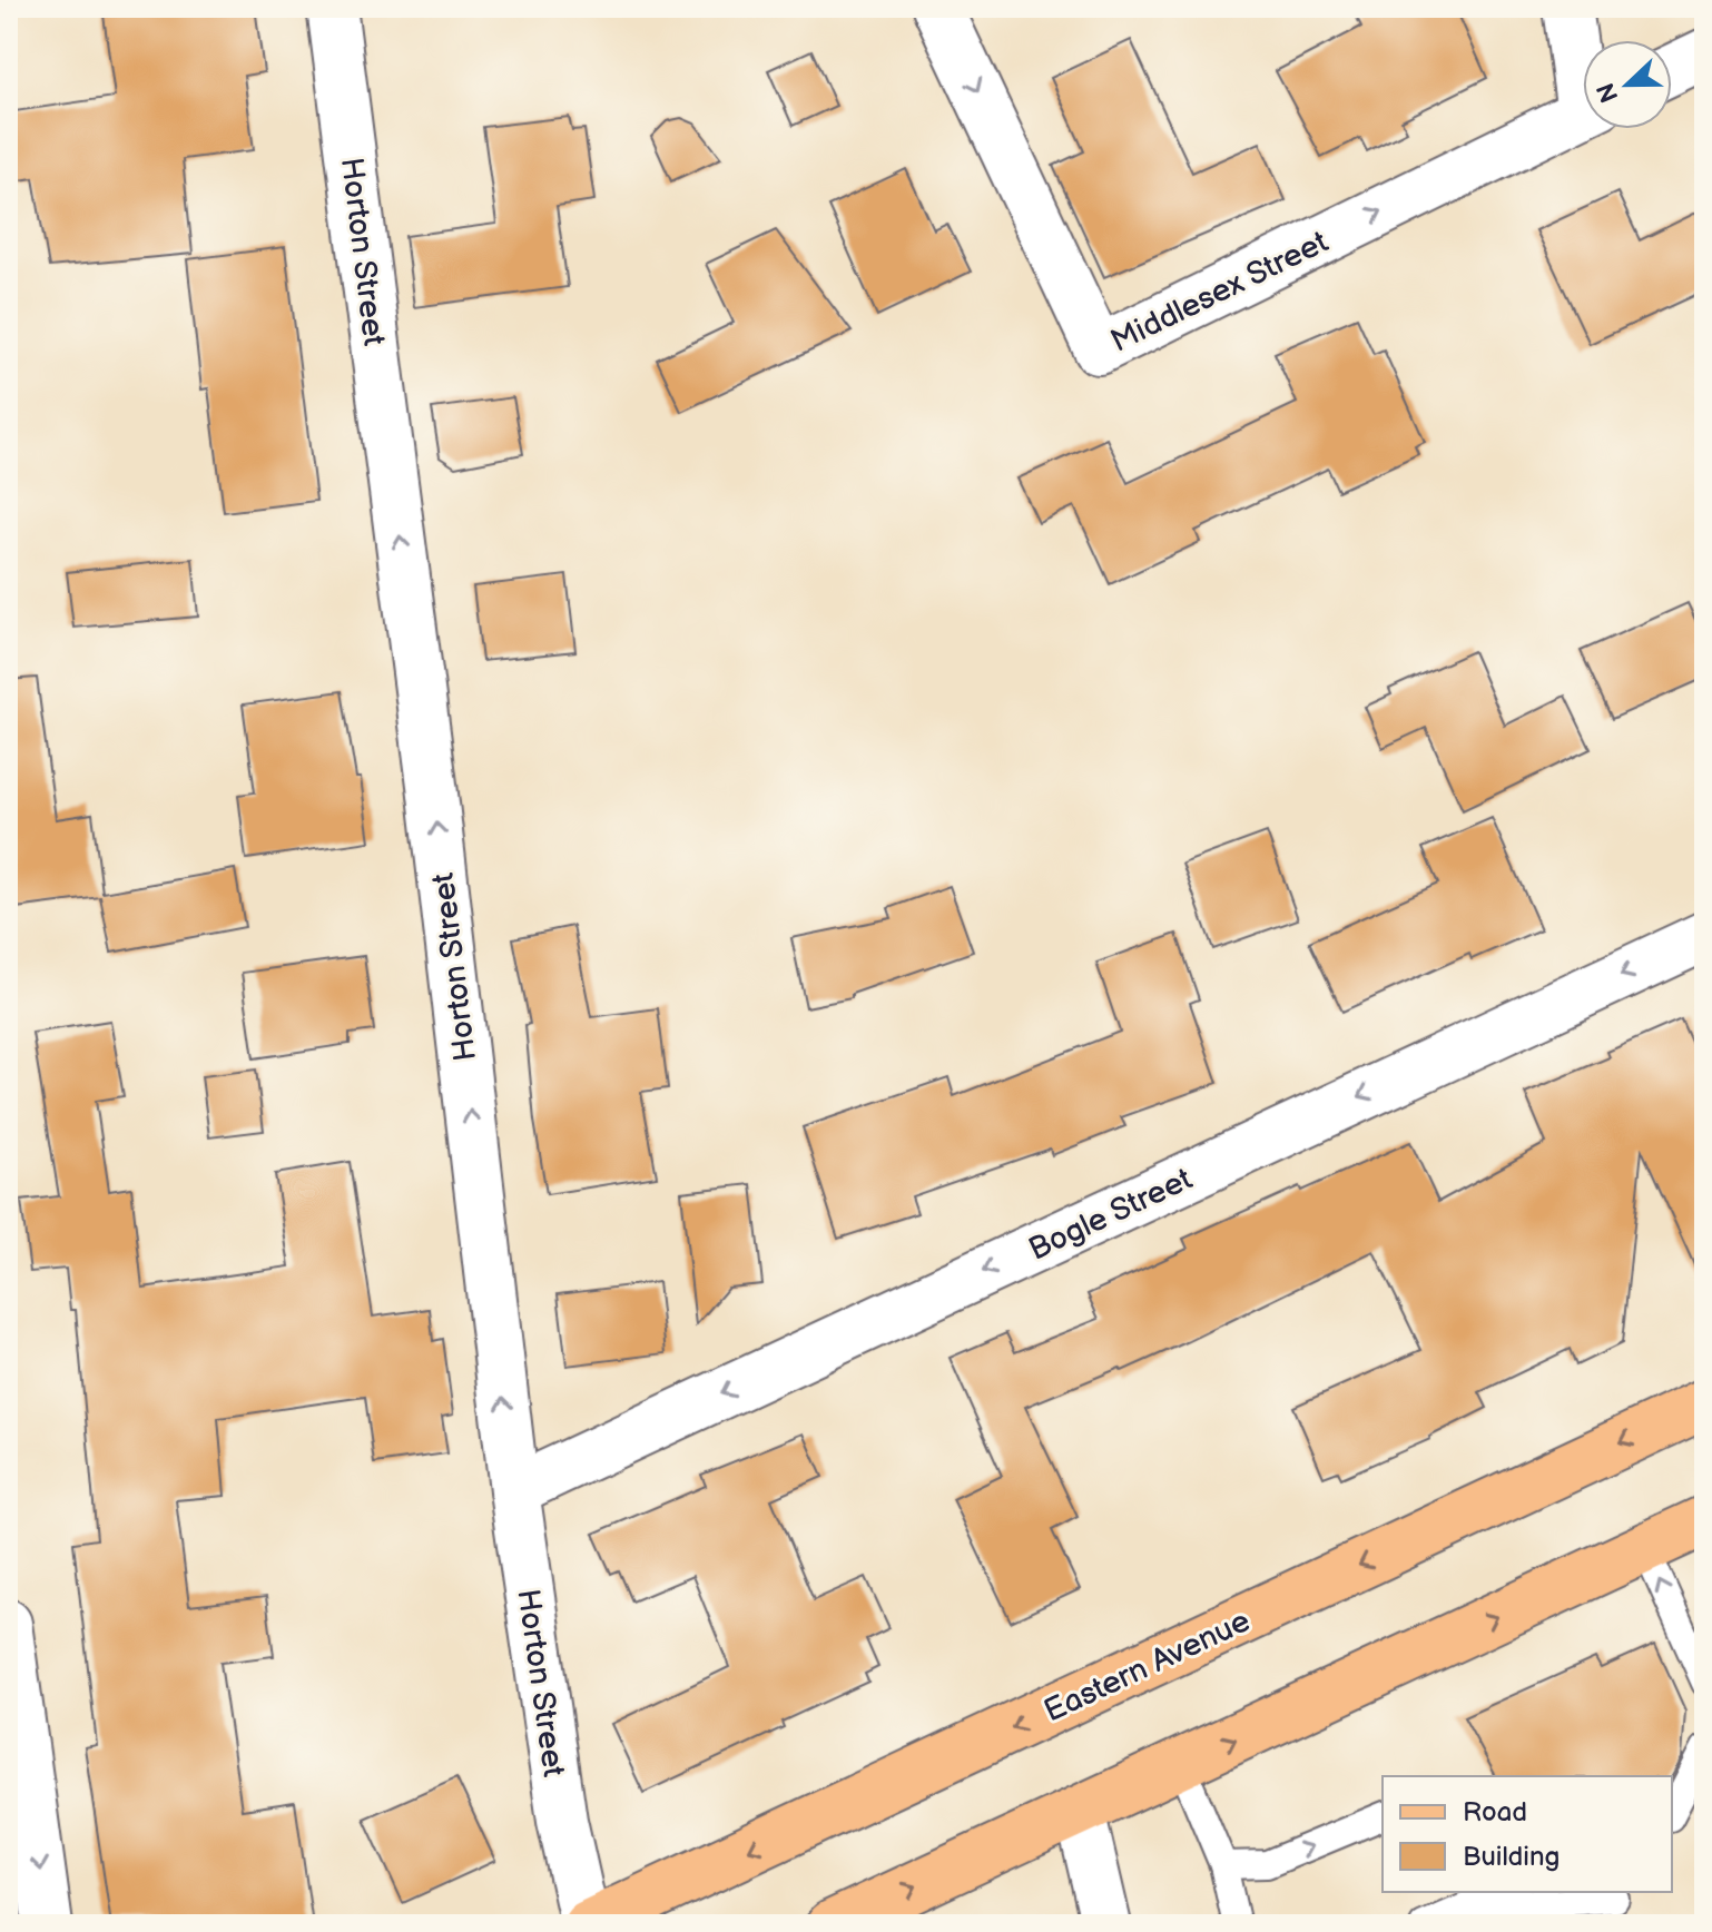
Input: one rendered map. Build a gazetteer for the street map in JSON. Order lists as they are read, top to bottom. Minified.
{"streets":{"main road":["Eastern Avenue"],"street":["Horton Street","Middlesex Street","Bogle Street"]},"crossings":[["Horton Street","Bogle Street"],["Horton Street","Eastern Avenue"]],"one_way":["Horton Street","Bogle Street"],"legend":["Road","Building"],"north":"left"}
